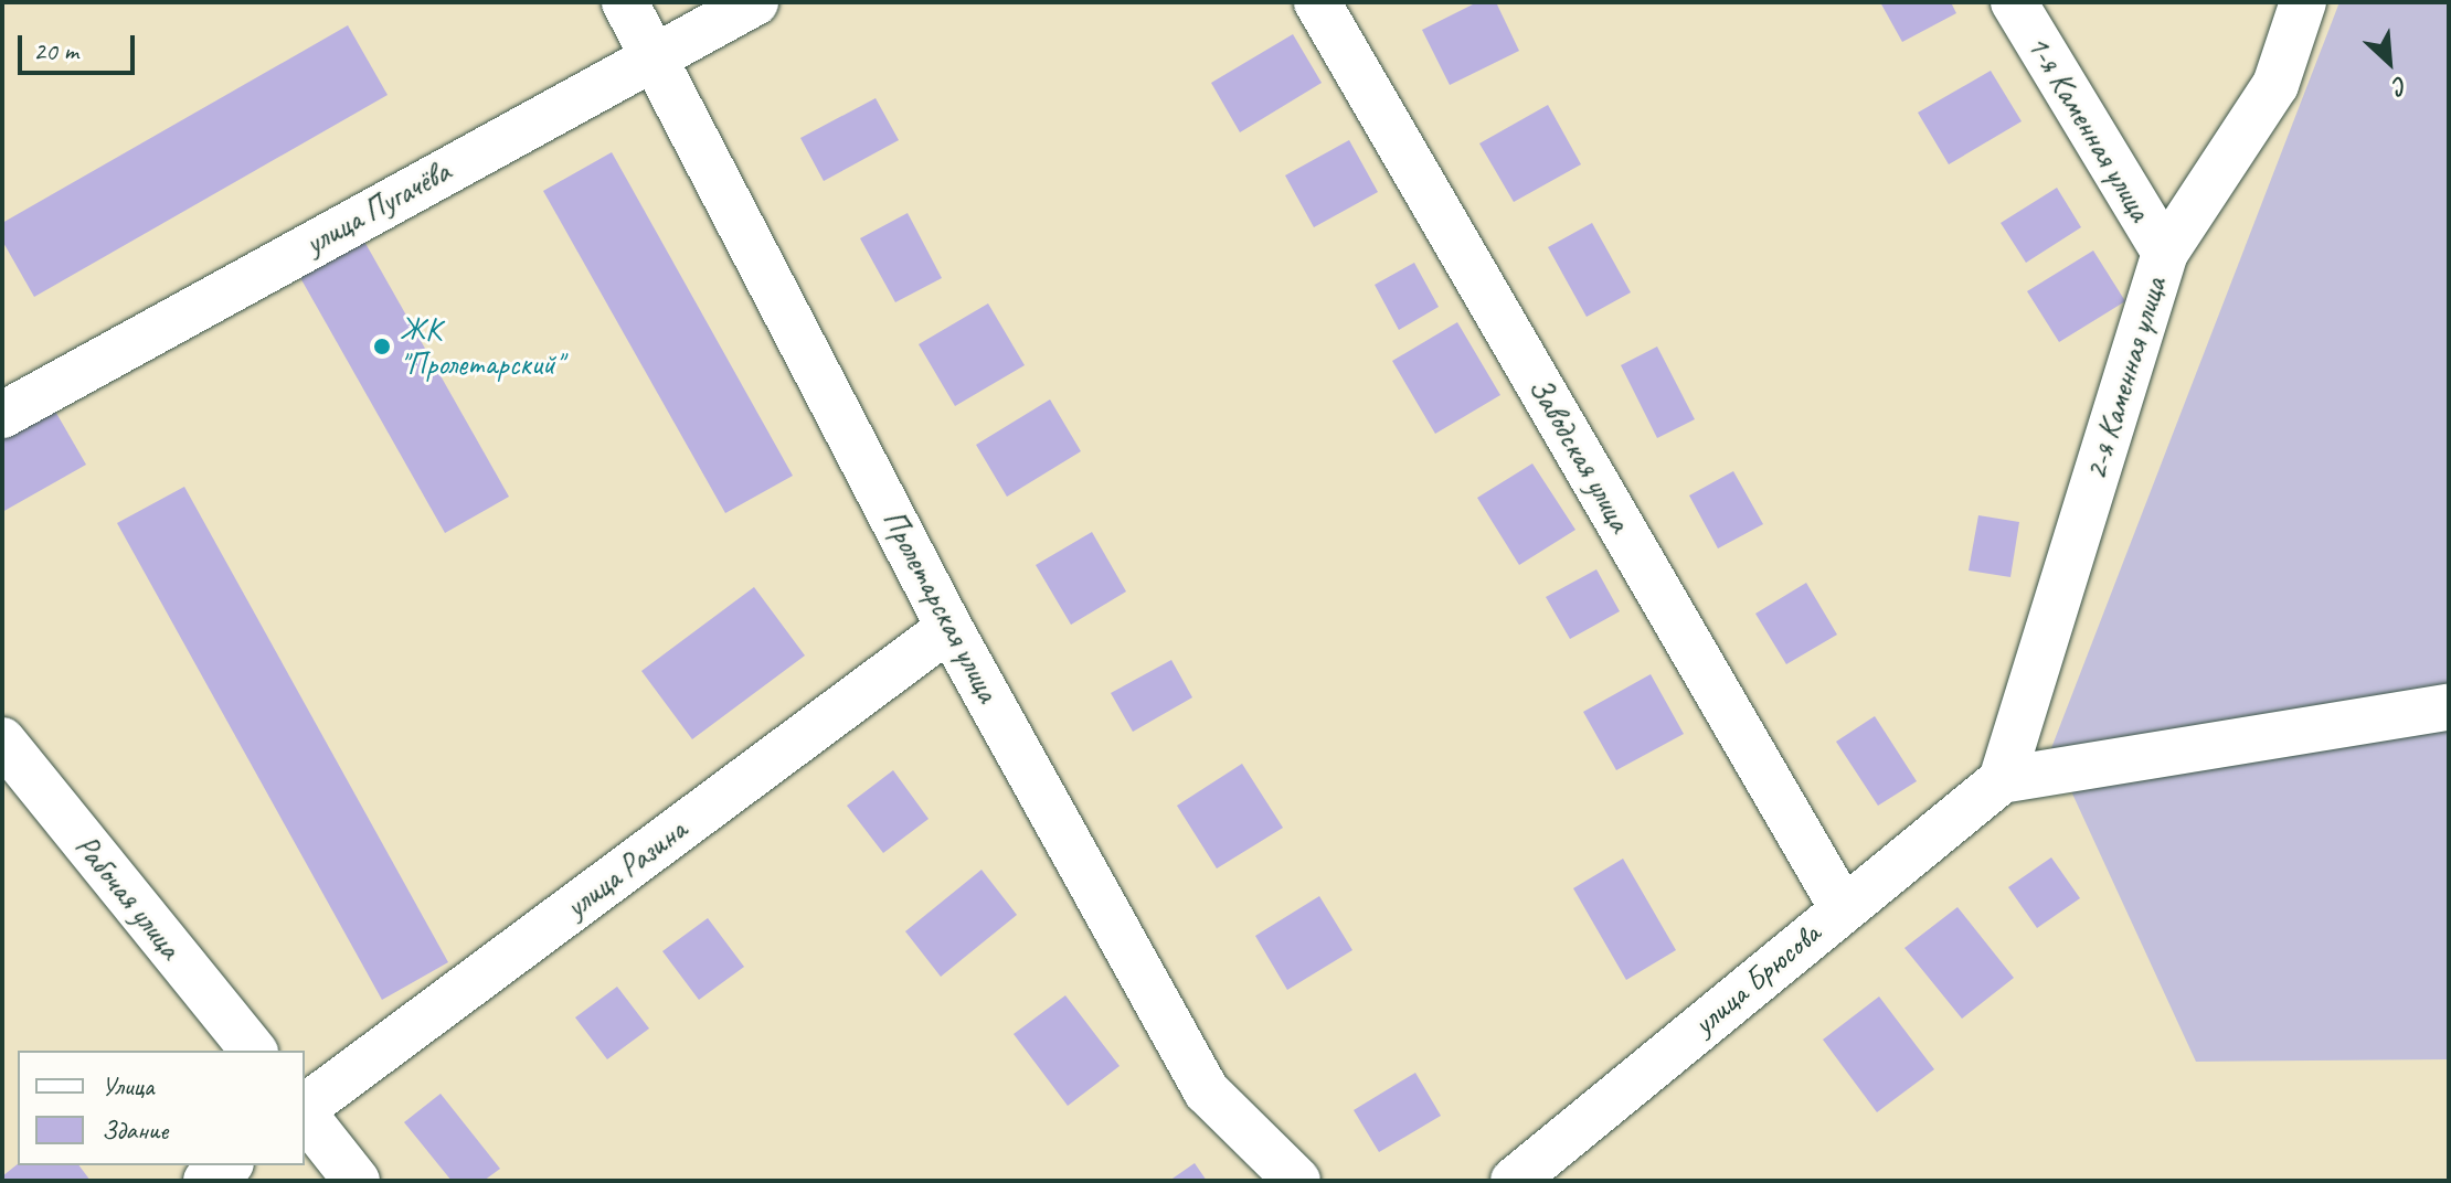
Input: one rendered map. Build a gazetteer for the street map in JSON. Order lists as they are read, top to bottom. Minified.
{"streets":{"street":["1-я Каменная улица","улица Пугачёва","2-я Каменная улица","Заводская улица","Пролетарская улица","улица Разина","Рабочая улица","улица Брюсова"]},"crossings":[["1-я Каменная улица","2-я Каменная улица"],["улица Пугачёва","Пролетарская улица"],["2-я Каменная улица","улица Брюсова"],["Заводская улица","улица Брюсова"],["Пролетарская улица","улица Разина"]],"places":["ЖК \"Пролетарский\""],"legend":["Улица","Здание"],"scale_bar":"20 m","north":"bottom right"}
